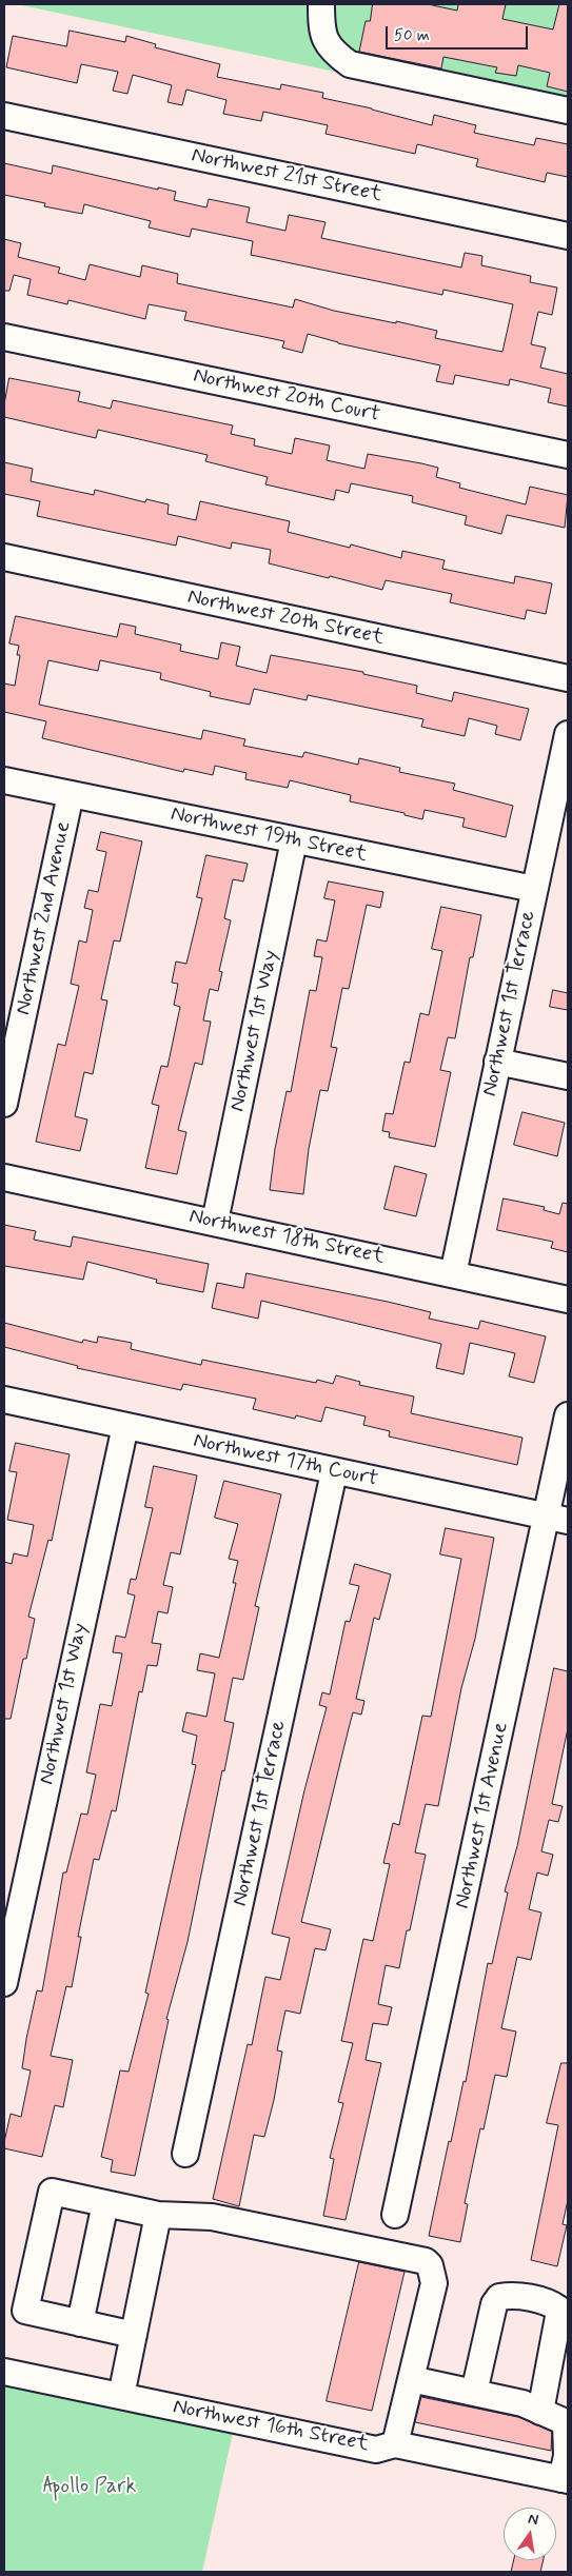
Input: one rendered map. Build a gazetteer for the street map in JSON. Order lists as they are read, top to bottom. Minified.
{"streets":{"street":["Northwest 21st Street","Northwest 20th Court","Northwest 20th Street","Northwest 19th Street","Northwest 2nd Avenue","Northwest 1st Terrace","Northwest 1st Way","Northwest 18th Street","Northwest 17th Court","Northwest 1st Avenue","Northwest 16th Street"]},"crossings":[["Northwest 19th Street","Northwest 2nd Avenue"],["Northwest 19th Street","Northwest 1st Terrace"],["Northwest 19th Street","Northwest 1st Way"],["Northwest 1st Terrace","Northwest 18th Street"],["Northwest 1st Terrace","Northwest 17th Court"],["Northwest 1st Way","Northwest 18th Street"],["Northwest 1st Way","Northwest 17th Court"],["Northwest 17th Court","Northwest 1st Avenue"]],"parks":["Apollo Park"],"scale_bar":"50 m","north":"top"}
